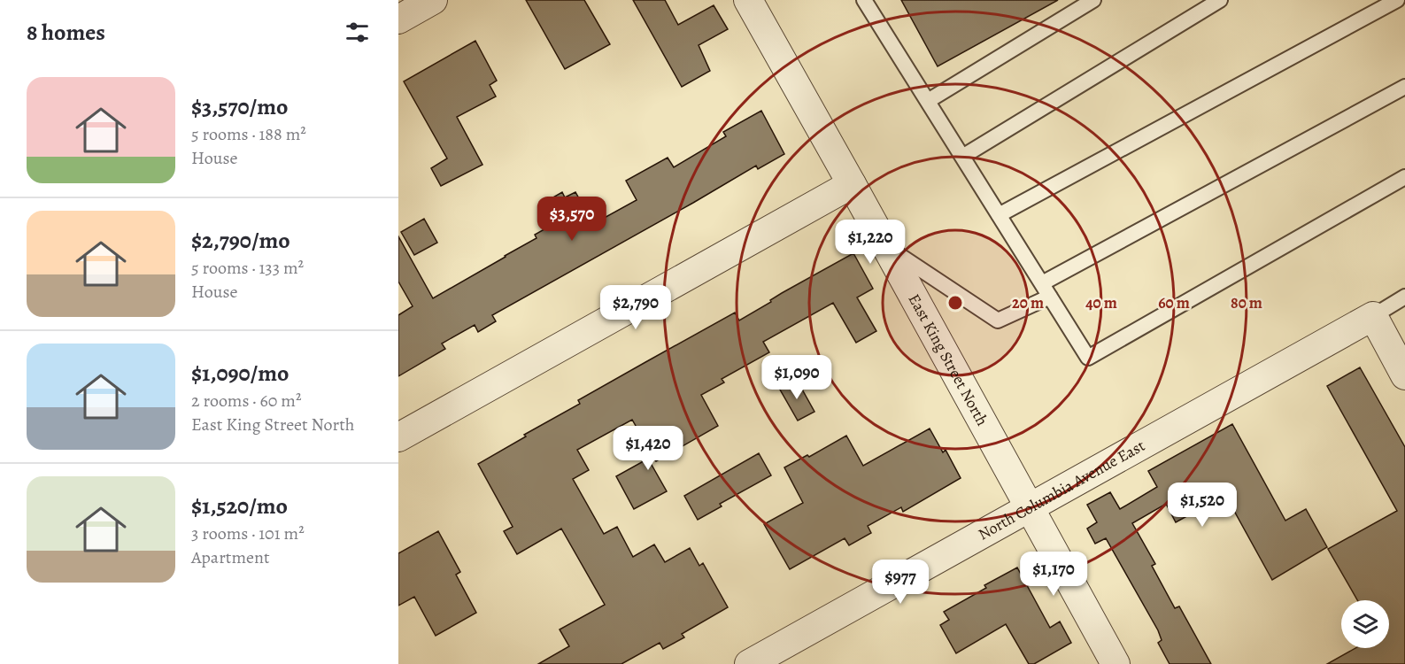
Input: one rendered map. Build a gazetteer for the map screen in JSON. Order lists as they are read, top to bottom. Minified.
{"streets":{"street":["East King Street North","North Columbia Avenue East"]},"crossings":[["East King Street North","North Columbia Avenue East"]],"page":{"heading":"8 homes","list":[{"name":"$3,570/mo","note":"5 rooms · 188 m² · House"},{"name":"$2,790/mo","note":"5 rooms · 133 m² · House"},{"name":"$1,090/mo","note":"2 rooms · 60 m² · East King Street North"},{"name":"$1,520/mo","note":"3 rooms · 101 m² · Apartment"}],"price":["$3,570","$1,220","$2,790","$1,090","$1,420","$1,520","$1,170","$977"]},"rings":["20 m","40 m","60 m","80 m"]}
